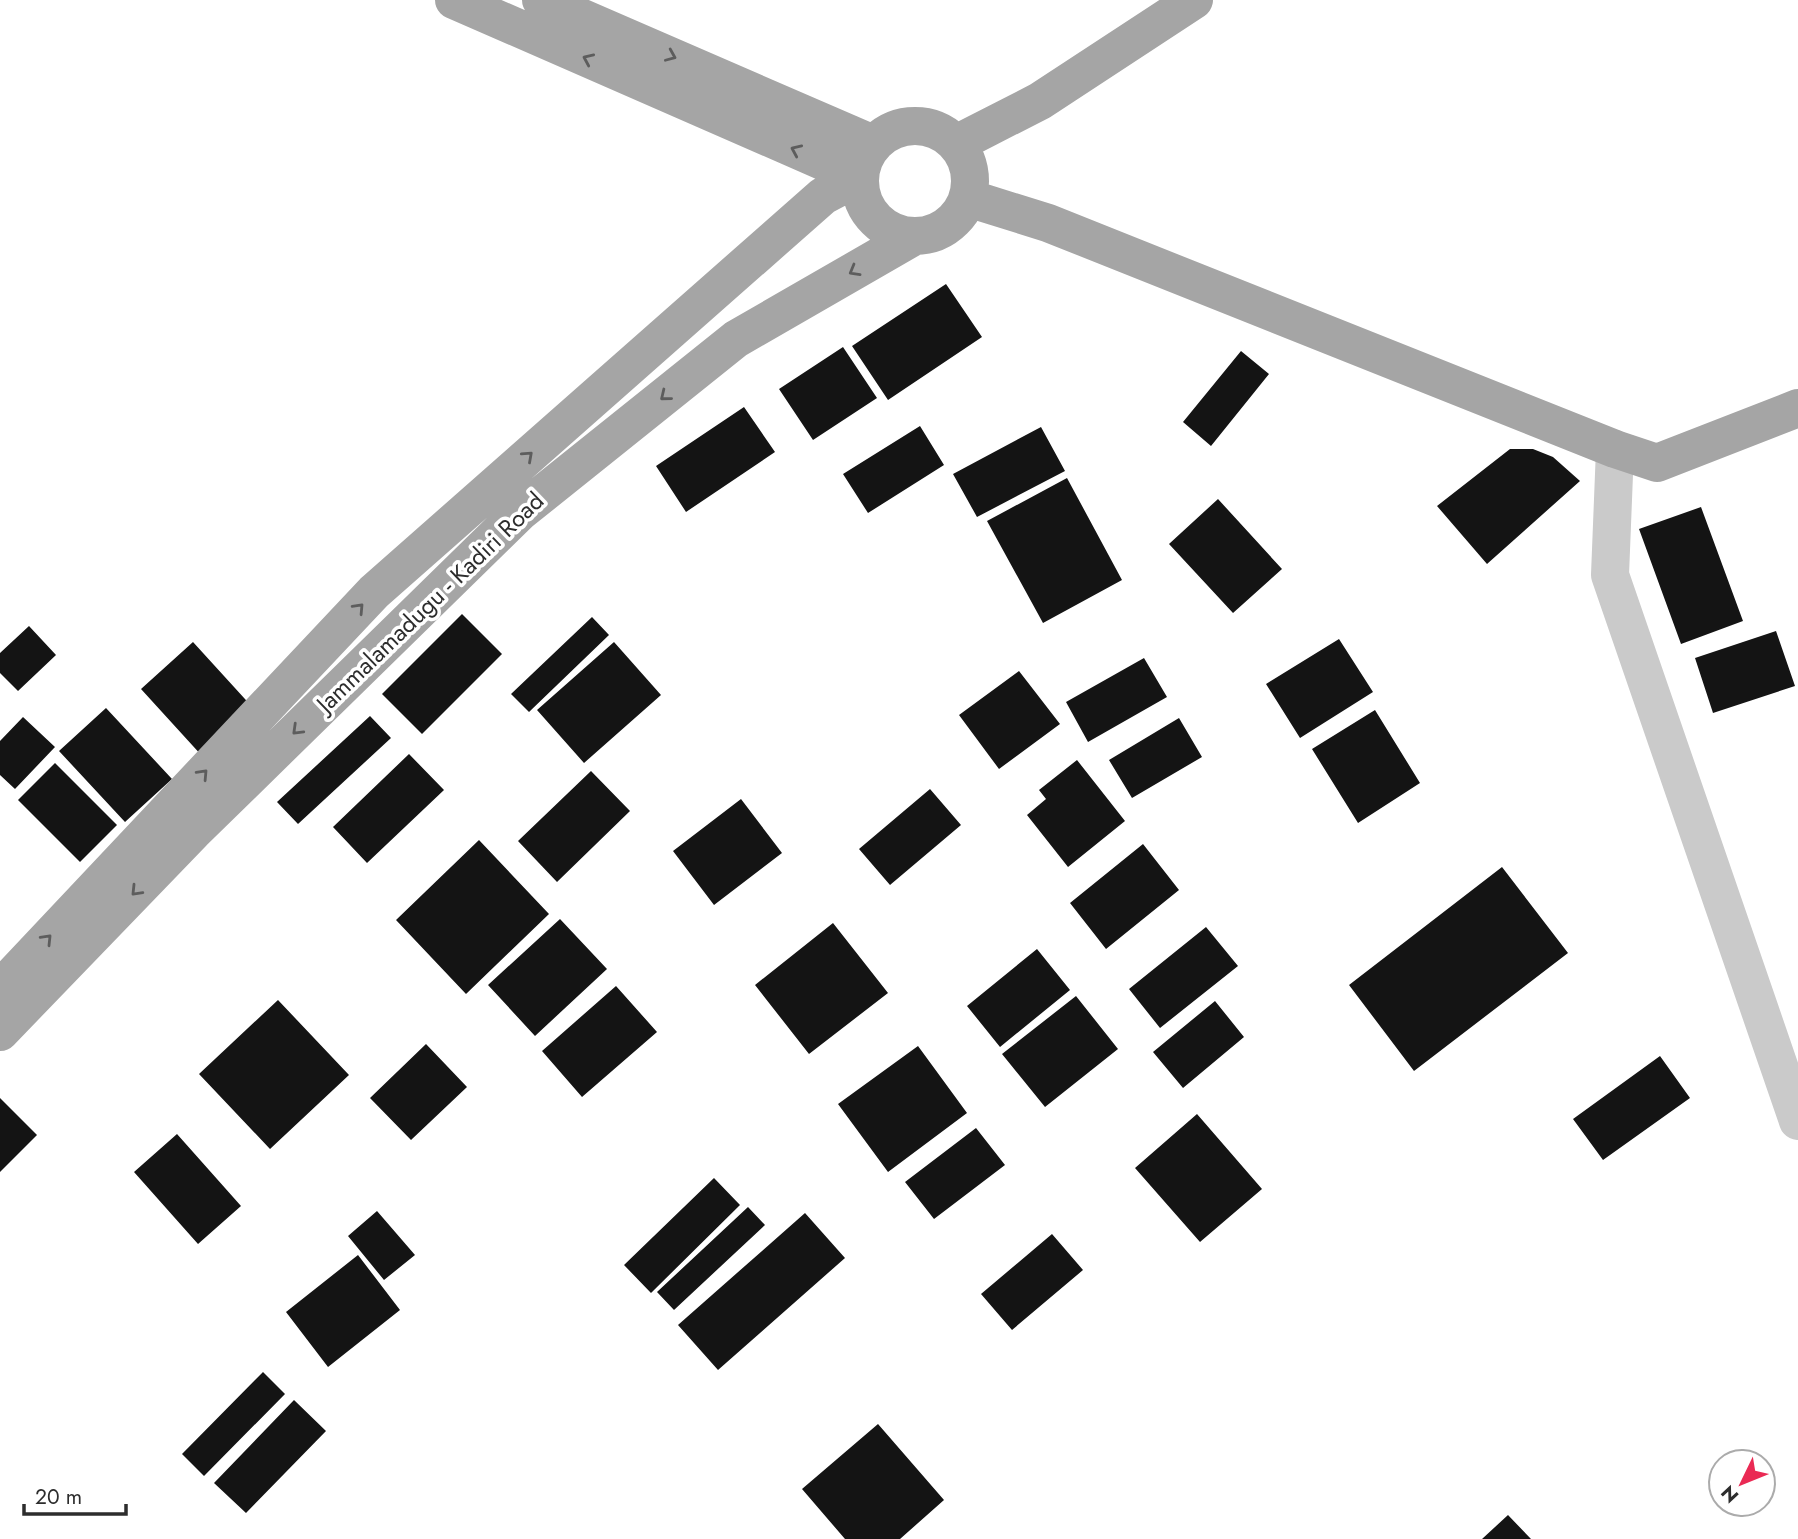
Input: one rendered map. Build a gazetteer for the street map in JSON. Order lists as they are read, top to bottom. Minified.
{"streets":{"main road":["Jammalamadugu - Kadiri Road"]},"scale_bar":"20 m","north":"bottom left"}
